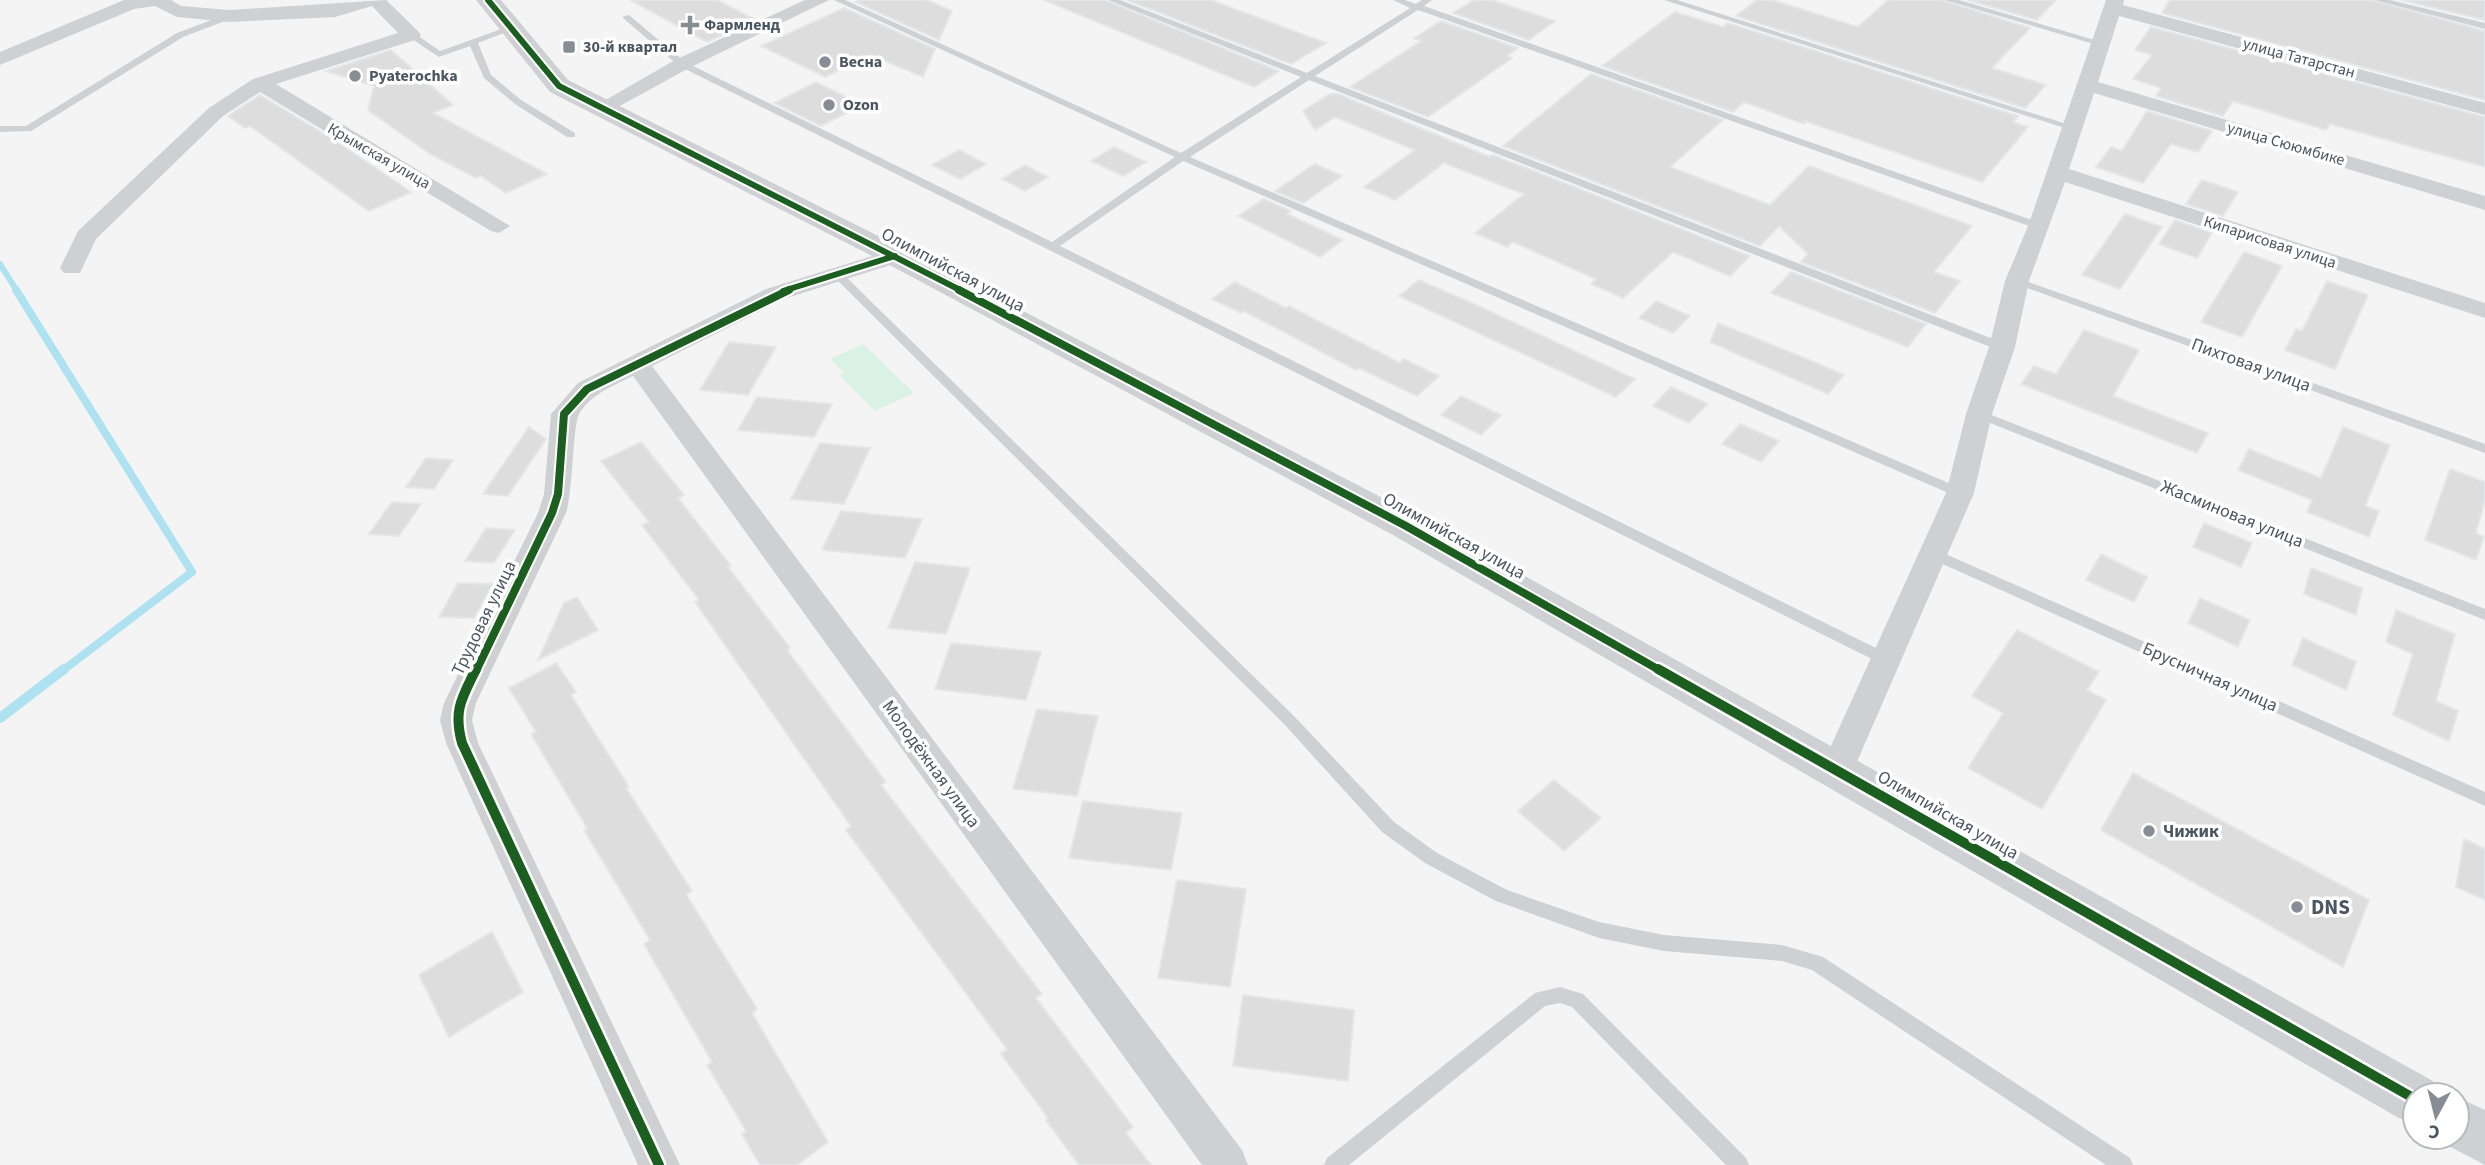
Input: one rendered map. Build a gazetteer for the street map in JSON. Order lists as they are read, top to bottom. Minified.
{"streets":{"street":["улица Татарстан","улица Сююмбике","Крымская улица","Кипарисовая улица","Олимпийская улица","Трудовая улица","Молодёжная улица"],"lane":["Пихтовая улица","Жасминовая улица","Брусничная улица"]},"crossings":[["Олимпийская улица","Трудовая улица"],["Трудовая улица","Молодёжная улица"]],"places":{"health":["Фармленд"],"transit":["30-й квартал"],"other":["Весна","Pyaterochka","Ozon","Чижик","DNS"]},"north":"bottom"}
